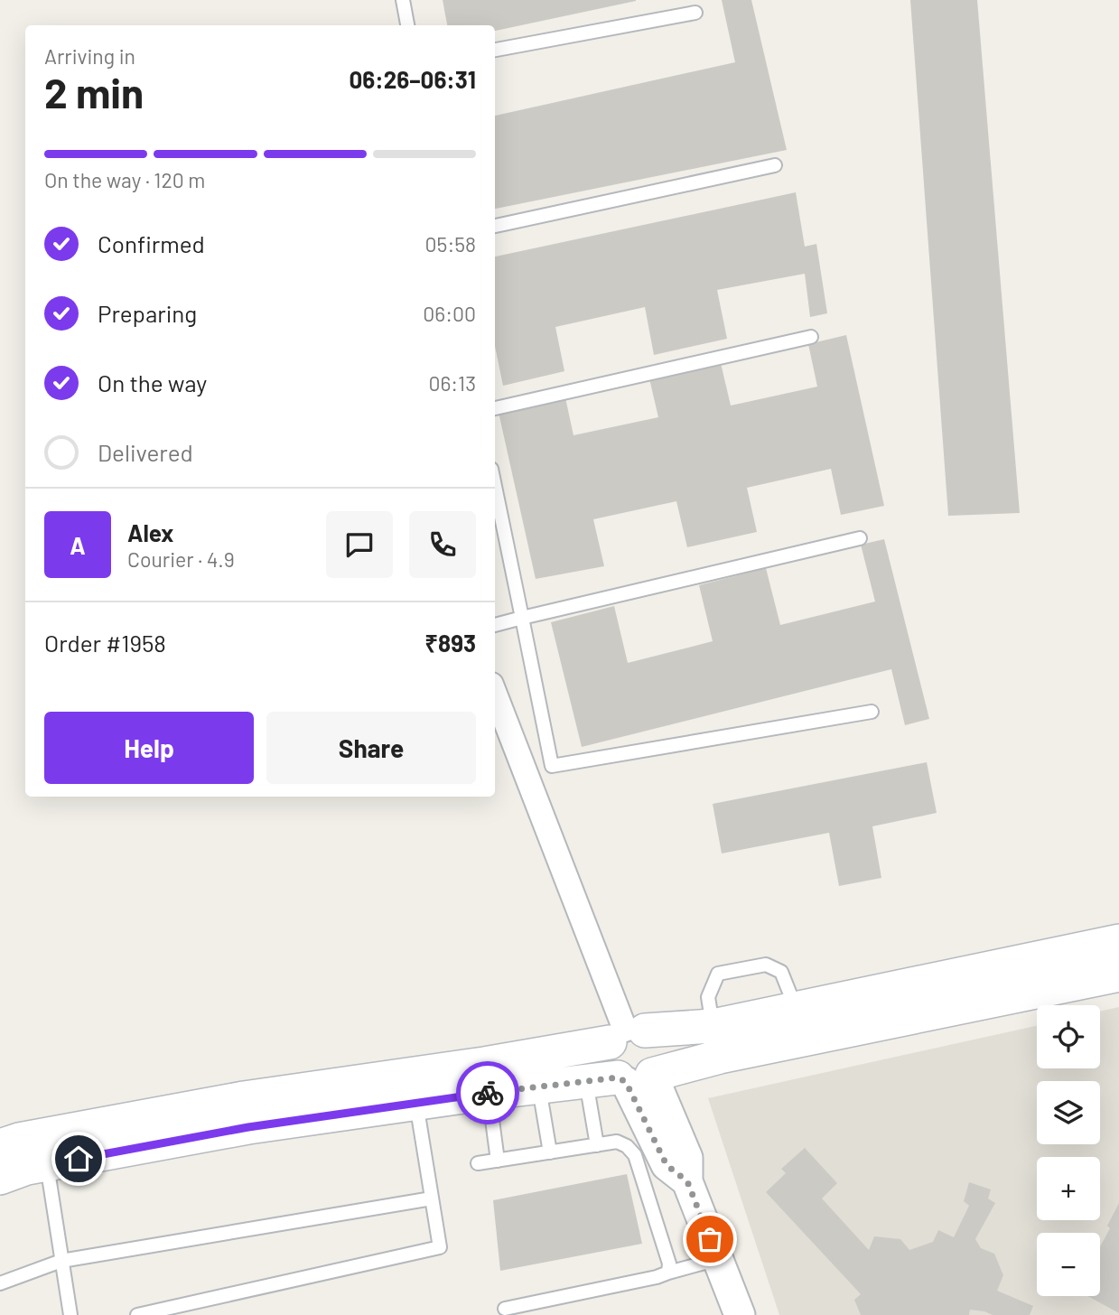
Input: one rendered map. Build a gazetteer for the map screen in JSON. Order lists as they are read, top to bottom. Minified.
{"page":{"heading":["2 min","Arriving in","06:26–06:31"],"panel":["Alex","Courier · 4.9","Order #1958","₹893"],"bar":"On the way · 120 m","list":[["Confirmed","05:58"],["Preparing","06:00"],["On the way","06:13"],"Delivered"],"round":"A","buttons":["Help","Share"],"map_buttons":["+","−"]}}
